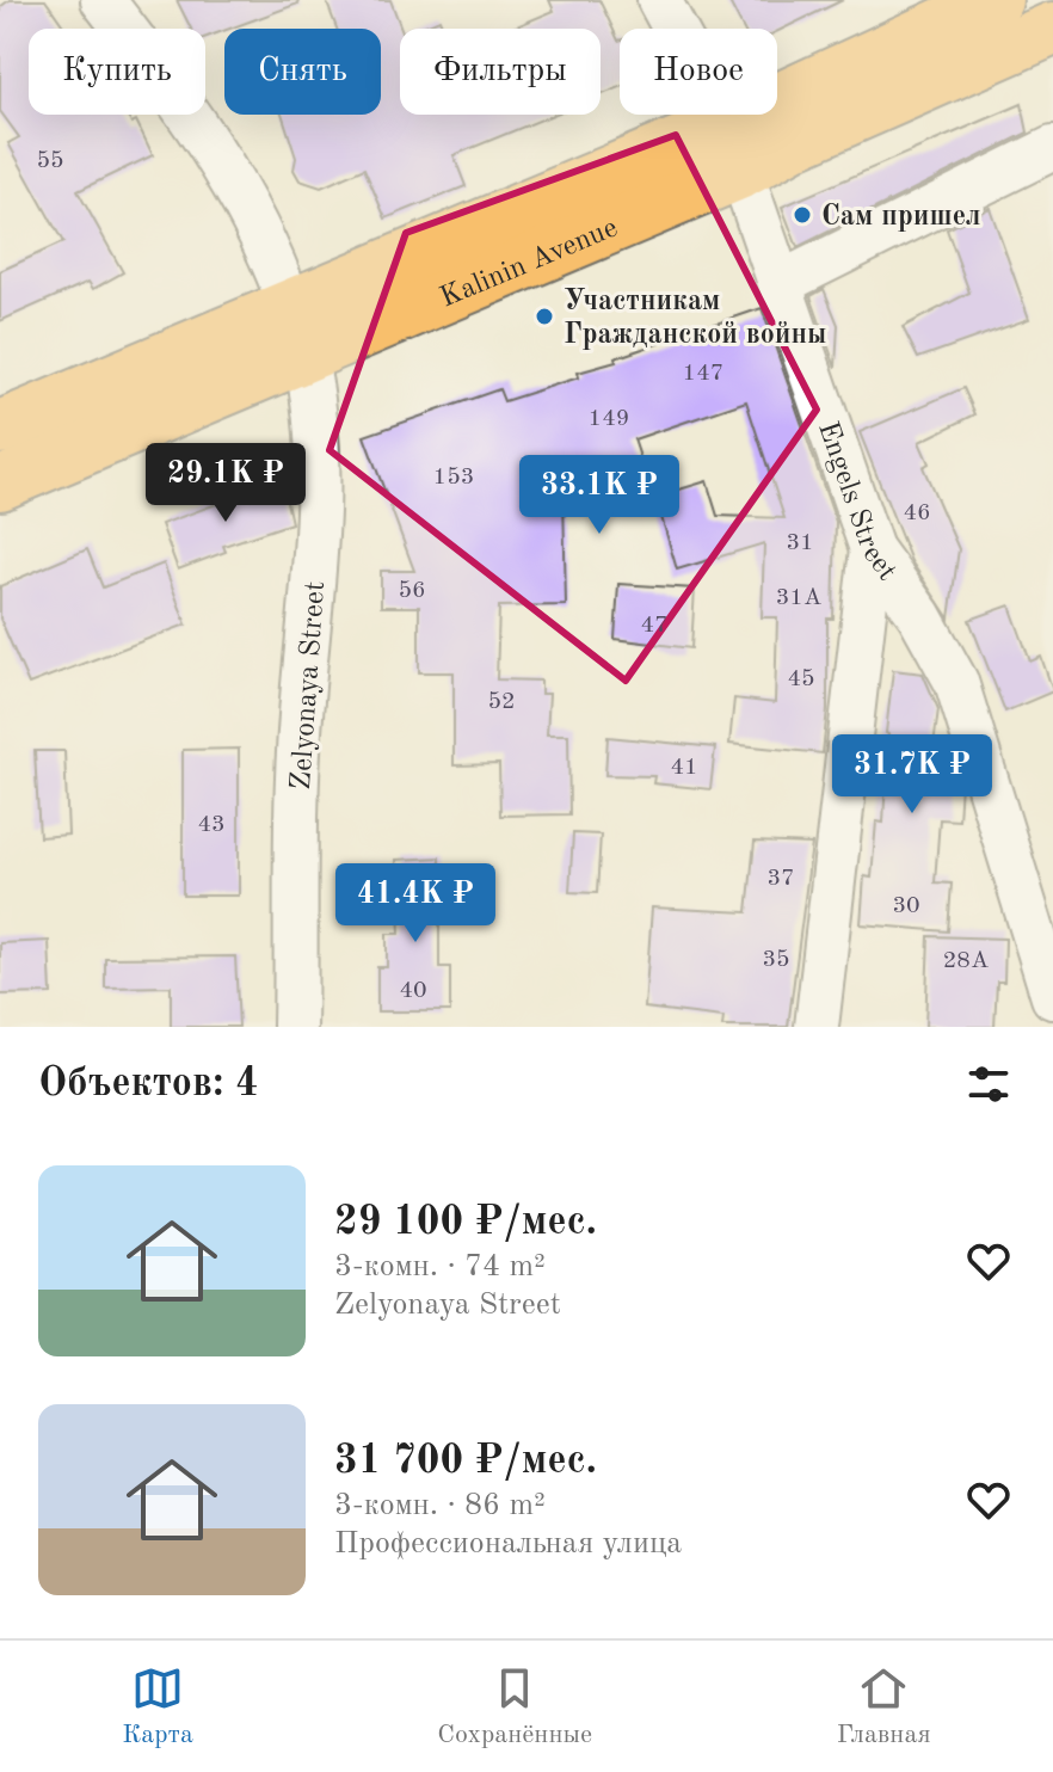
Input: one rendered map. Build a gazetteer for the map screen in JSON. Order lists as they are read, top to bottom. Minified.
{"streets":{"main road":["Kalinin Avenue"],"street":["Engels Street","Zelyonaya Street"]},"crossings":[["Kalinin Avenue","Engels Street"],["Kalinin Avenue","Zelyonaya Street"]],"places":["Сам пришел","Участникам Гражданской войны"],"house_numbers":["55","147","149","153","46","31","56","31А","47","45","52","41","43","37","30","35","28А","40"],"page":{"chip":["Купить","Снять","Фильтры","Новое"],"price":["29.1K ₽","33.1K ₽","31.7K ₽","41.4K ₽"],"heading":"Объектов: 4","list":[{"name":"29 100 ₽/мес.","note":"3-комн. · 74 m² · Zelyonaya Street"},{"name":"31 700 ₽/мес.","note":"3-комн. · 86 m² · Профессиональная улица"}],"tabs":["Карта","Сохранённые","Главная"]}}
